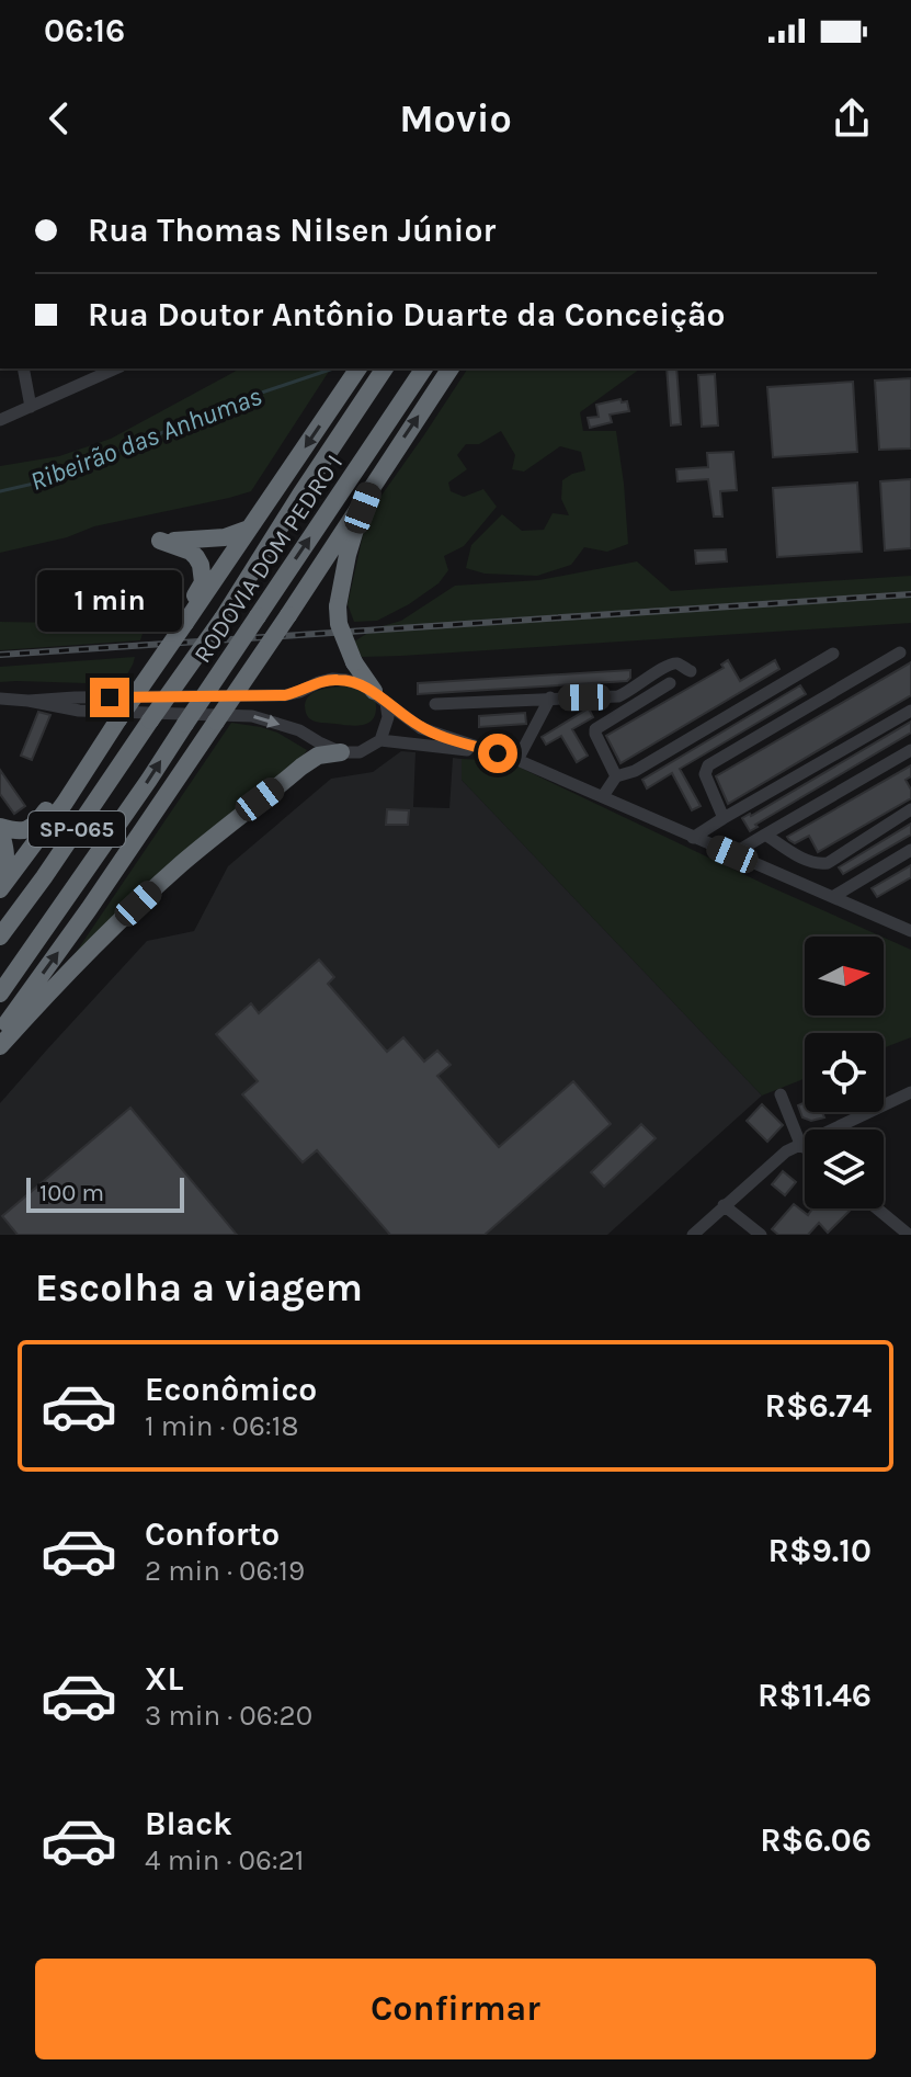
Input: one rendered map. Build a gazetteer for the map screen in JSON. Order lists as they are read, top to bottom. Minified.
{"streets":{"highway":["RODOVIA DOM PEDRO I","SP-065"]},"water":["Ribeirão das Anhumas"],"scale_bar":"100 m","north":"right","page":{"status":"06:16","header":"Movio","banner":["Rua Thomas Nilsen Júnior","Rua Doutor Antônio Duarte da Conceição"],"bubble":"1 min","scale":"100 m","heading":"Escolha a viagem","list":[{"name":"Econômico","note":"1 min · 06:18","value":"R$6.74"},{"name":"Conforto","note":"2 min · 06:19","value":"R$9.10"},{"name":"XL","note":"3 min · 06:20","value":"R$11.46"},{"name":"Black","note":"4 min · 06:21","value":"R$6.06"}],"buttons":"Confirmar"}}
